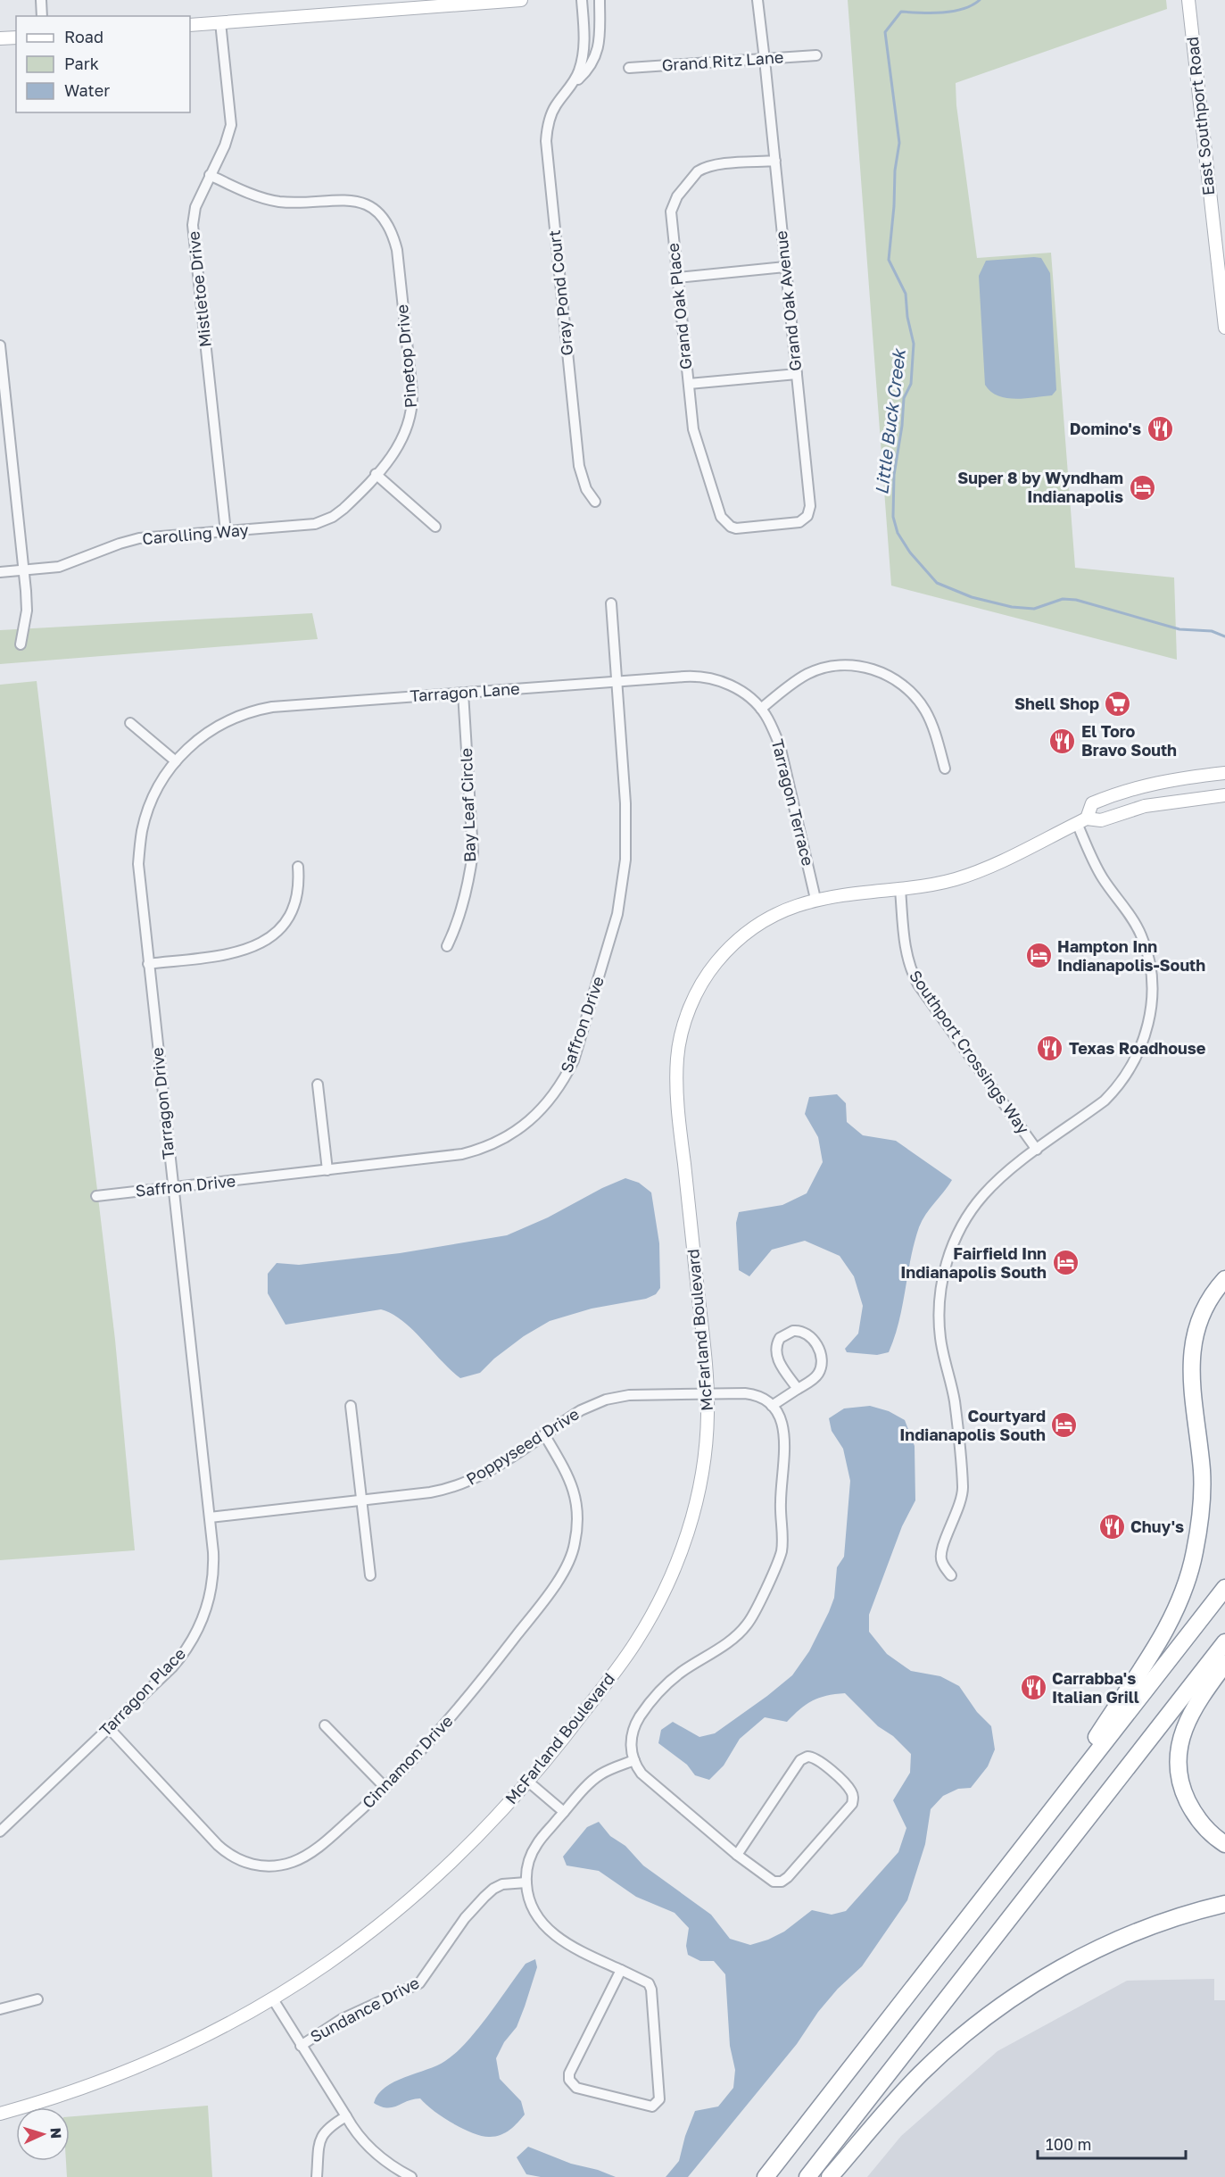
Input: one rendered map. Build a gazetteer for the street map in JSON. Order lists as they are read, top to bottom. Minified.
{"streets":{"street":["Grand Ritz Lane","East Southport Road","Mistletoe Drive","Gray Pond Court","Grand Oak Avenue","Grand Oak Place","Pinetop Drive","Carolling Way","Tarragon Lane","Tarragon Terrace","Bay Leaf Circle","Saffron Drive","Southport Crossings Way","Tarragon Drive","McFarland Boulevard","Poppyseed Drive","Tarragon Place","Cinnamon Drive","Sundance Drive"]},"crossings":[["Grand Ritz Lane","Grand Oak Avenue"],["Mistletoe Drive","Pinetop Drive"],["Mistletoe Drive","Carolling Way"],["Grand Oak Avenue","Grand Oak Place"],["Pinetop Drive","Carolling Way"],["Tarragon Lane","Tarragon Terrace"],["Tarragon Lane","Bay Leaf Circle"],["Tarragon Lane","Saffron Drive"],["Tarragon Lane","Tarragon Drive"],["Tarragon Terrace","McFarland Boulevard"],["Saffron Drive","Tarragon Drive"],["Southport Crossings Way","McFarland Boulevard"],["Tarragon Drive","Poppyseed Drive"],["Tarragon Drive","Tarragon Place"],["McFarland Boulevard","Poppyseed Drive"],["Poppyseed Drive","Tarragon Place"],["Poppyseed Drive","Cinnamon Drive"],["Tarragon Place","Cinnamon Drive"]],"water":["Little Buck Creek"],"places":{"restaurant":["Domino's","El Toro Bravo South","Texas Roadhouse","Chuy's","Carrabba's Italian Grill"],"hotel":["Super 8 by Wyndham Indianapolis","Hampton Inn Indianapolis-South","Fairfield Inn Indianapolis South","Courtyard Indianapolis South"],"supermarket":["Shell Shop"]},"legend":["Road","Park","Water"],"scale_bar":"100 m","north":"right"}
